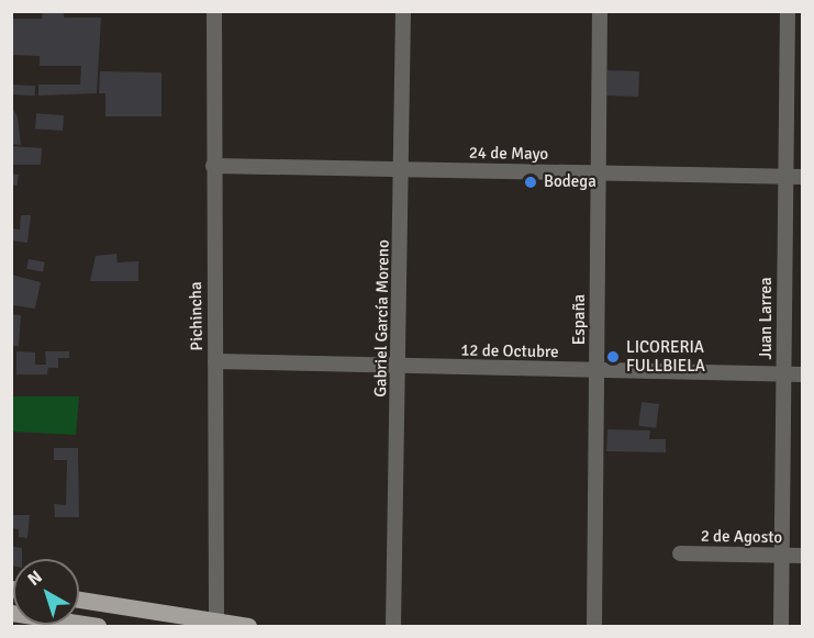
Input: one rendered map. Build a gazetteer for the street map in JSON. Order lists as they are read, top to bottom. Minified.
{"streets":{"street":["24 de Mayo","Pichincha","Gabriel García Moreno","Juan Larrea","España","12 de Octubre","2 de Agosto"]},"crossings":[["24 de Mayo","Pichincha"],["24 de Mayo","Gabriel García Moreno"],["24 de Mayo","Juan Larrea"],["24 de Mayo","España"],["Pichincha","12 de Octubre"],["Gabriel García Moreno","12 de Octubre"],["Juan Larrea","12 de Octubre"],["Juan Larrea","2 de Agosto"],["España","12 de Octubre"]],"places":["Bodega","LICORERIA FULLBIELA"],"north":"top left"}
